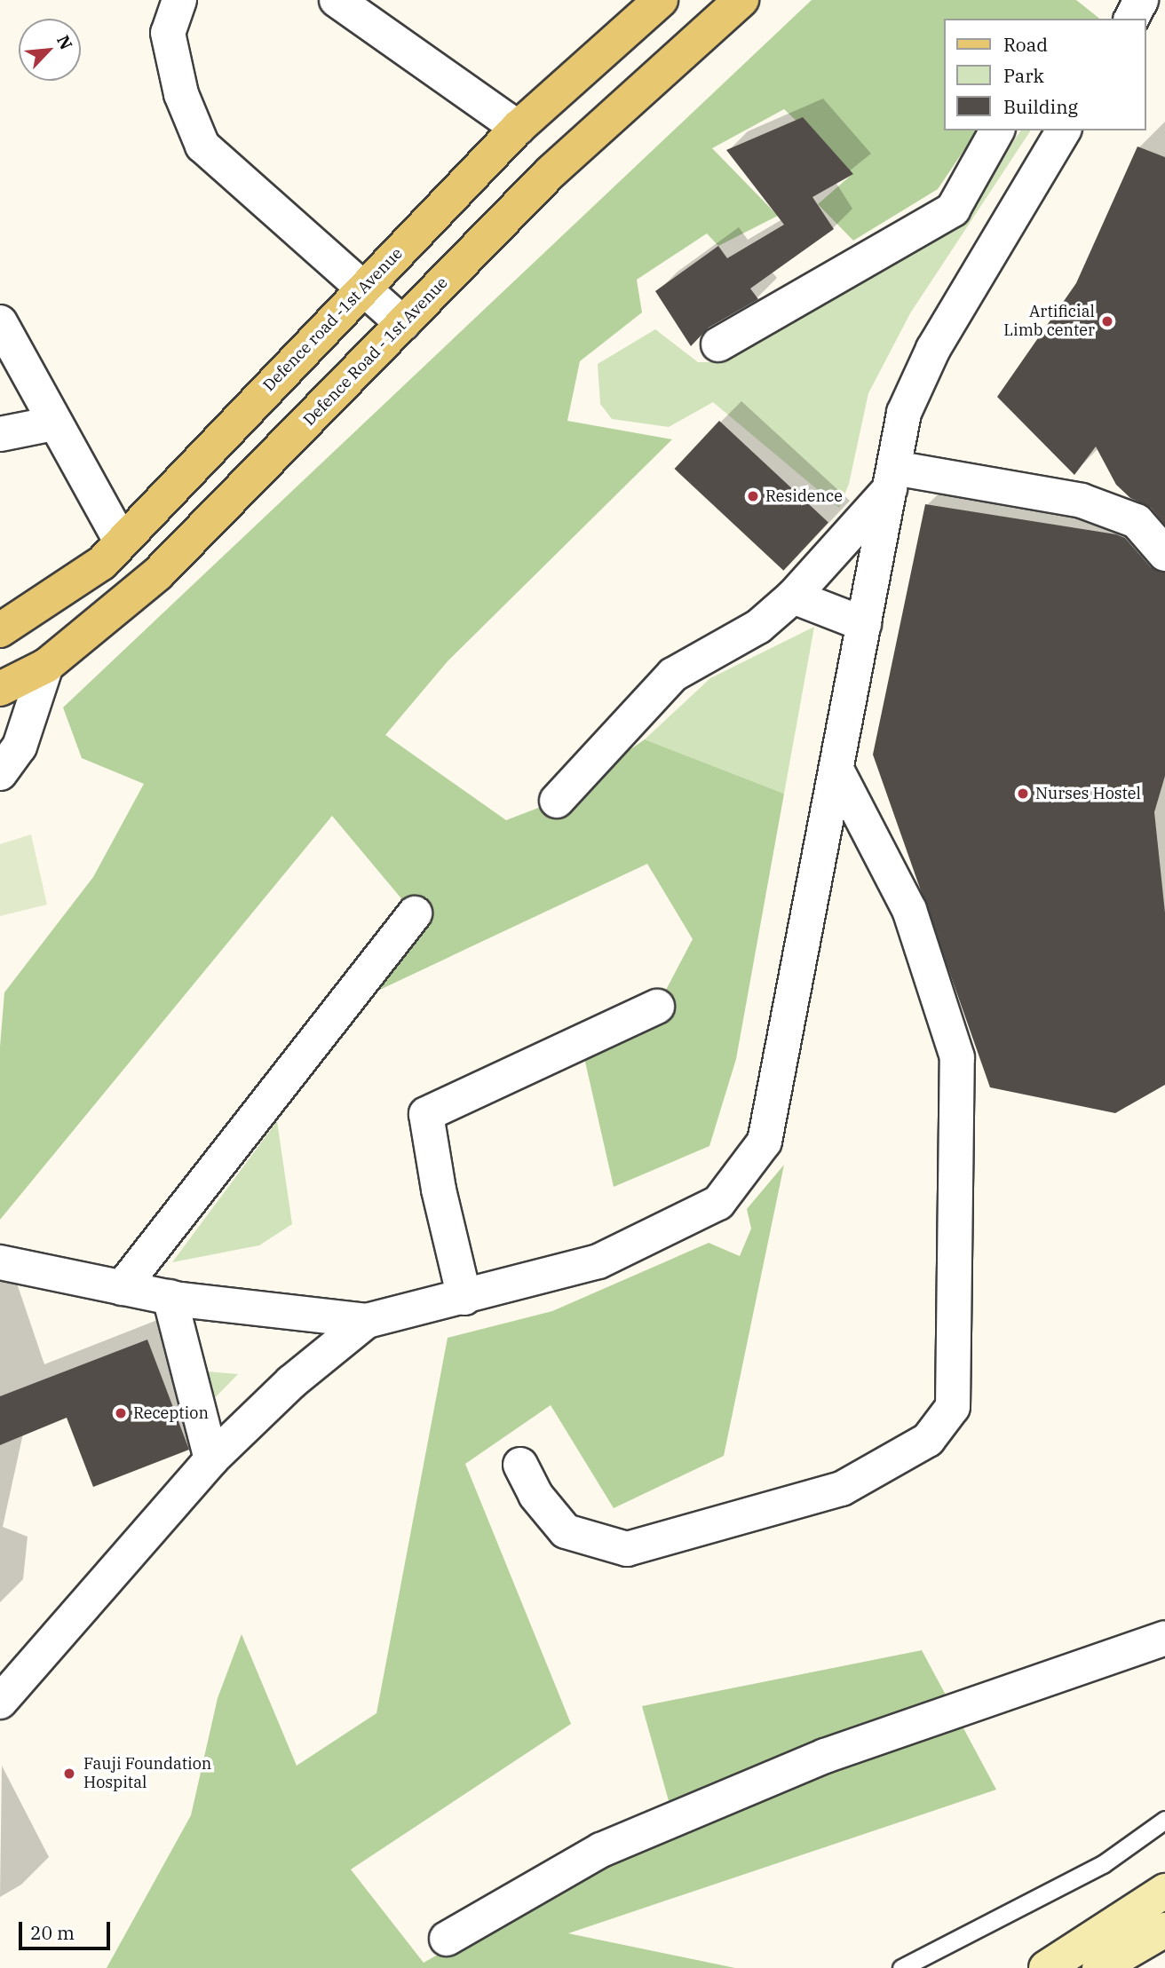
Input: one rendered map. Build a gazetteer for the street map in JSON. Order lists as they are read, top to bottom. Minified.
{"streets":{"main road":["Defence road -1st Avenue","Defence Road - 1st Avenue"]},"places":["Artificial Limb center","Residence","Nurses Hostel","Reception","Fauji Foundation Hospital"],"legend":["Road","Park","Building"],"scale_bar":"20 m","north":"top right"}
